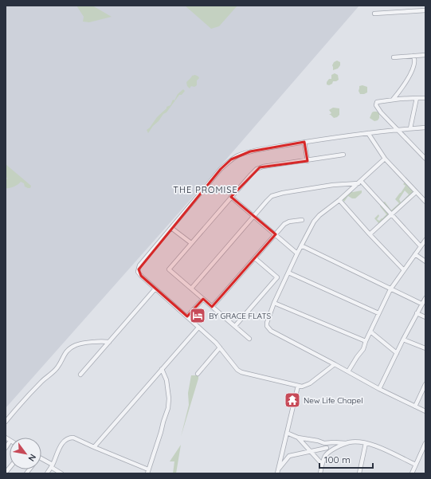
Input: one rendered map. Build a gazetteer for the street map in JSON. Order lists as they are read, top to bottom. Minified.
{"districts":["THE PROMISE"],"places":{"hotel":["BY GRACE FLATS"],"temple":["New Life Chapel"]},"scale_bar":"100 m","north":"bottom right"}
